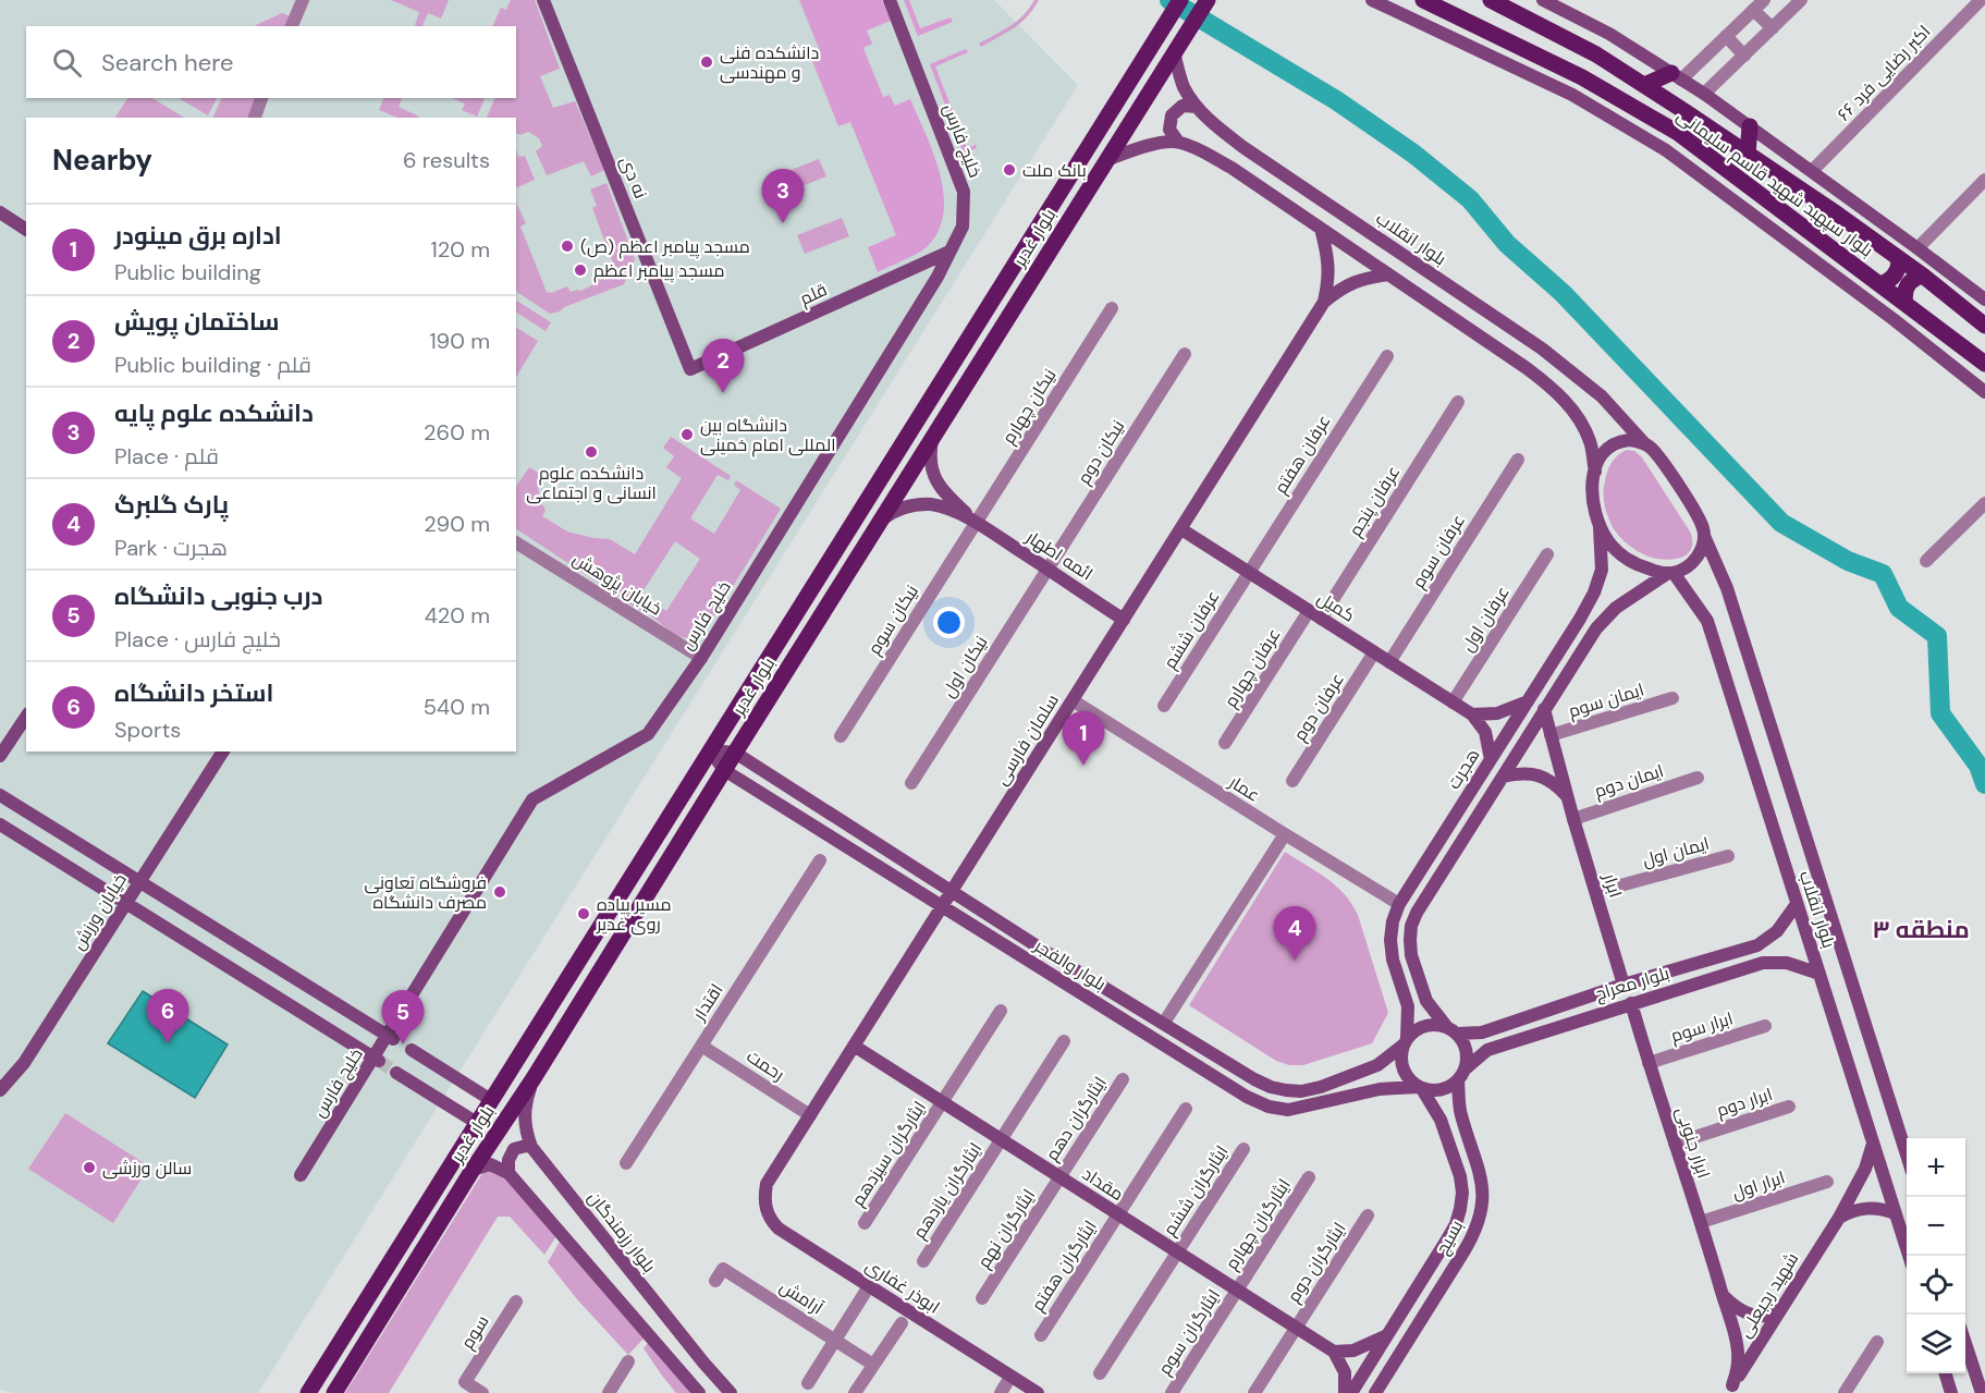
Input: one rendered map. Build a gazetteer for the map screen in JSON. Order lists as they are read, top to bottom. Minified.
{"streets":{"main road":["بلوار سپهبد شهید قاسم سلیمانی","بلوار غدیر"],"street":["۶۶ اکبر رضایی فرد","خلیج فارس","نه دی","بلوار انقلاب","قلم","نیکان چهارم","نیکان دوم","عرفان هفتم","عرفان پنجم","عرفان سوم","ائمه اطهار","خیابان پژوهش","کمیل","عرفان اول","نیکان سوم","عرفان ششم","نیکان اول","عرفان چهارم","ایمان سوم","عرفان دوم","سلمان فارسی","هجرت","ایمان دوم","عمار","ایمان اول","ابرار","خیابان ورزش","بلوار والفجر","بلوار معراج","اقتدار","ابرار سوم","رحمت","ابرار دوم","ایثارگران دهم","ابرار جنوبی","ایثارگران سیزدهم","مقداد","ابرار اول","ایثارگران یازدهم","ایثارگران ششم","ایثارگران چهارم","ایثارگران نهم","بلوار رزمندگان","بسیج","ایثارگران دوم","ایثارگران هفتم","ابوذر غفاری","شهید رجبعلی","آرامش","سوم","ایثارگران سوم"]},"crossings":[["خلیج فارس","قلم"],["خلیج فارس","خیابان پژوهش"],["نه دی","قلم"],["بلوار غدیر","بلوار انقلاب"],["بلوار غدیر","ائمه اطهار"],["بلوار غدیر","بلوار والفجر"],["بلوار غدیر","بلوار رزمندگان"],["بلوار انقلاب","هجرت"],["بلوار انقلاب","بلوار معراج"],["بلوار انقلاب","شهید رجبعلی"],["نیکان چهارم","ائمه اطهار"],["نیکان چهارم","نیکان سوم"],["نیکان دوم","ائمه اطهار"],["نیکان دوم","نیکان اول"],["عرفان هفتم","کمیل"],["عرفان هفتم","عرفان ششم"],["عرفان پنجم","کمیل"],["عرفان پنجم","عرفان چهارم"],["عرفان سوم","کمیل"],["ائمه اطهار","نیکان سوم"],["ائمه اطهار","نیکان اول"],["ائمه اطهار","سلمان فارسی"],["کمیل","عرفان اول"],["کمیل","عرفان ششم"],["کمیل","عرفان چهارم"],["کمیل","عرفان دوم"],["کمیل","سلمان فارسی"],["ایمان سوم","ابرار"],["سلمان فارسی","عمار"],["سلمان فارسی","بلوار والفجر"],["سلمان فارسی","رحمت"],["سلمان فارسی","مقداد"],["سلمان فارسی","ابوذر غفاری"],["هجرت","عمار"],["هجرت","ابرار"],["هجرت","بلوار والفجر"],["هجرت","بلوار معراج"],["هجرت","بسیج"],["ایمان دوم","ابرار"],["ایمان اول","ابرار"],["ابرار","بلوار معراج"],["بلوار والفجر","بلوار معراج"],["بلوار والفجر","بسیج"],["بلوار معراج","ابرار جنوبی"],["بلوار معراج","بسیج"],["اقتدار","رحمت"],["ابرار سوم","ابرار جنوبی"],["ابرار دوم","ابرار جنوبی"],["ایثارگران دهم","مقداد"],["ایثارگران دهم","ایثارگران نهم"],["ابرار جنوبی","ابرار اول"],["ابرار جنوبی","شهید رجبعلی"],["ایثارگران سیزدهم","مقداد"],["مقداد","ایثارگران یازدهم"],["مقداد","ایثارگران ششم"],["مقداد","ایثارگران چهارم"],["مقداد","ایثارگران نهم"],["مقداد","ایثارگران دوم"],["مقداد","ایثارگران هفتم"],["مقداد","ایثارگران سوم"],["ایثارگران چهارم","ایثارگران سوم"]],"districts":["منطقه ۳"],"places":["دانشکده فنی و مهندسی","بانک ملت","مسجد پیامبر اعظم (ص)","مسجد پیامبر اعظم","دانشگاه بین المللی امام خمینی","دانشکده علوم انسانی و اجتماعی","فروشگاه تعاونی مصرف دانشگاه","مسیر پیاده روی غدیر","سالن ورزشی"],"page":{"search":"Search here","heading":["Nearby","6 results"],"pins":["3","2","1","4","6","5"],"list":[{"mark":"1","name":"اداره برق مینودر","note":"Public building","value":"120 m"},{"mark":"2","name":"ساختمان پویش","note":"Public building · قلم","value":"190 m"},{"mark":"3","name":"دانشکده علوم پایه","note":"Place · قلم","value":"260 m"},{"mark":"4","name":"پارک گلبرگ","note":"Park · هجرت","value":"290 m"},{"mark":"5","name":"درب جنوبی دانشگاه","note":"Place · خلیج فارس","value":"420 m"},{"mark":"6","name":"استخر دانشگاه","note":"Sports","value":"540 m"}],"map_buttons":["+","−"]}}
